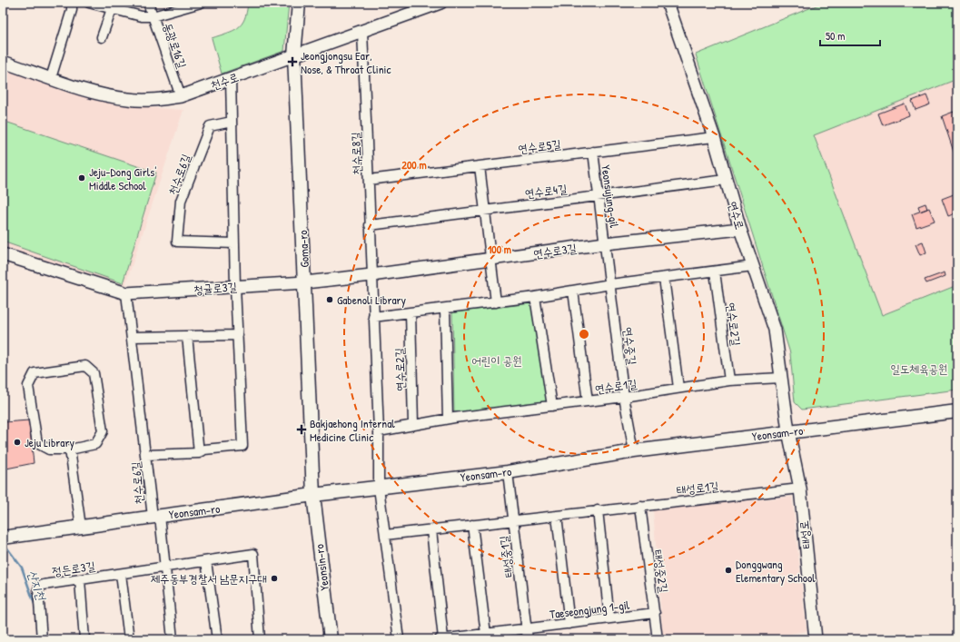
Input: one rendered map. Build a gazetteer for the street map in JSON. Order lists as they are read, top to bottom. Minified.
{"streets":{"main road":["Goma-ro","Yeonsam-ro","Yeonsin-ro"],"street":["동광로16길","천수로","연수로5길","천수로8길","천수로6길","연수로4길","Yeonsujung-gil","연수로","연수로3길","청귤로3길","연수로2길","연수중길","연수로1길","태성로1길","태성로","태성중1길","정든로3길","태성중2길","Taeseongjung 1-gil"]},"crossings":[["동광로16길","천수로"],["천수로","천수로8길"],["천수로","천수로6길"],["천수로","Goma-ro"],["연수로5길","천수로8길"],["연수로5길","Yeonsujung-gil"],["연수로5길","연수로"],["천수로8길","연수로4길"],["천수로8길","연수로3길"],["천수로6길","청귤로3길"],["천수로6길","Yeonsam-ro"],["연수로4길","Yeonsujung-gil"],["연수로4길","연수로"],["Yeonsujung-gil","연수로3길"],["Yeonsujung-gil","연수중길"],["연수로","연수로3길"],["연수로","연수로1길"],["연수로","Yeonsam-ro"],["연수로","태성로"],["Goma-ro","연수로3길"],["Goma-ro","청귤로3길"],["Goma-ro","Yeonsam-ro"],["Goma-ro","Yeonsin-ro"],["연수로3길","청귤로3길"],["연수로3길","연수중길"],["연수로2길","연수로1길"],["연수중길","연수로1길"],["연수중길","Yeonsam-ro"],["Yeonsam-ro","태성로"],["Yeonsam-ro","태성중1길"],["Yeonsam-ro","Yeonsin-ro"],["태성로1길","태성로"],["태성로1길","태성중1길"],["태성로1길","태성중2길"],["태성중1길","Taeseongjung 1-gil"],["태성중2길","Taeseongjung 1-gil"]],"water":["산지천"],"parks":["어린이 공원","일도체육공원"],"places":{"health":["Jeongjongsu Ear, Nose, & Throat Clinic","Bakjaehong Internal Medicine Clinic"],"other":["Jeju-Dong Girls' Middle School","Gabenoli Library","Jeju Library","Donggwang Elementary School","제주동부경찰서 남문지구대"]},"scale_bar":"50 m","rings":["200 m","100 m"]}
